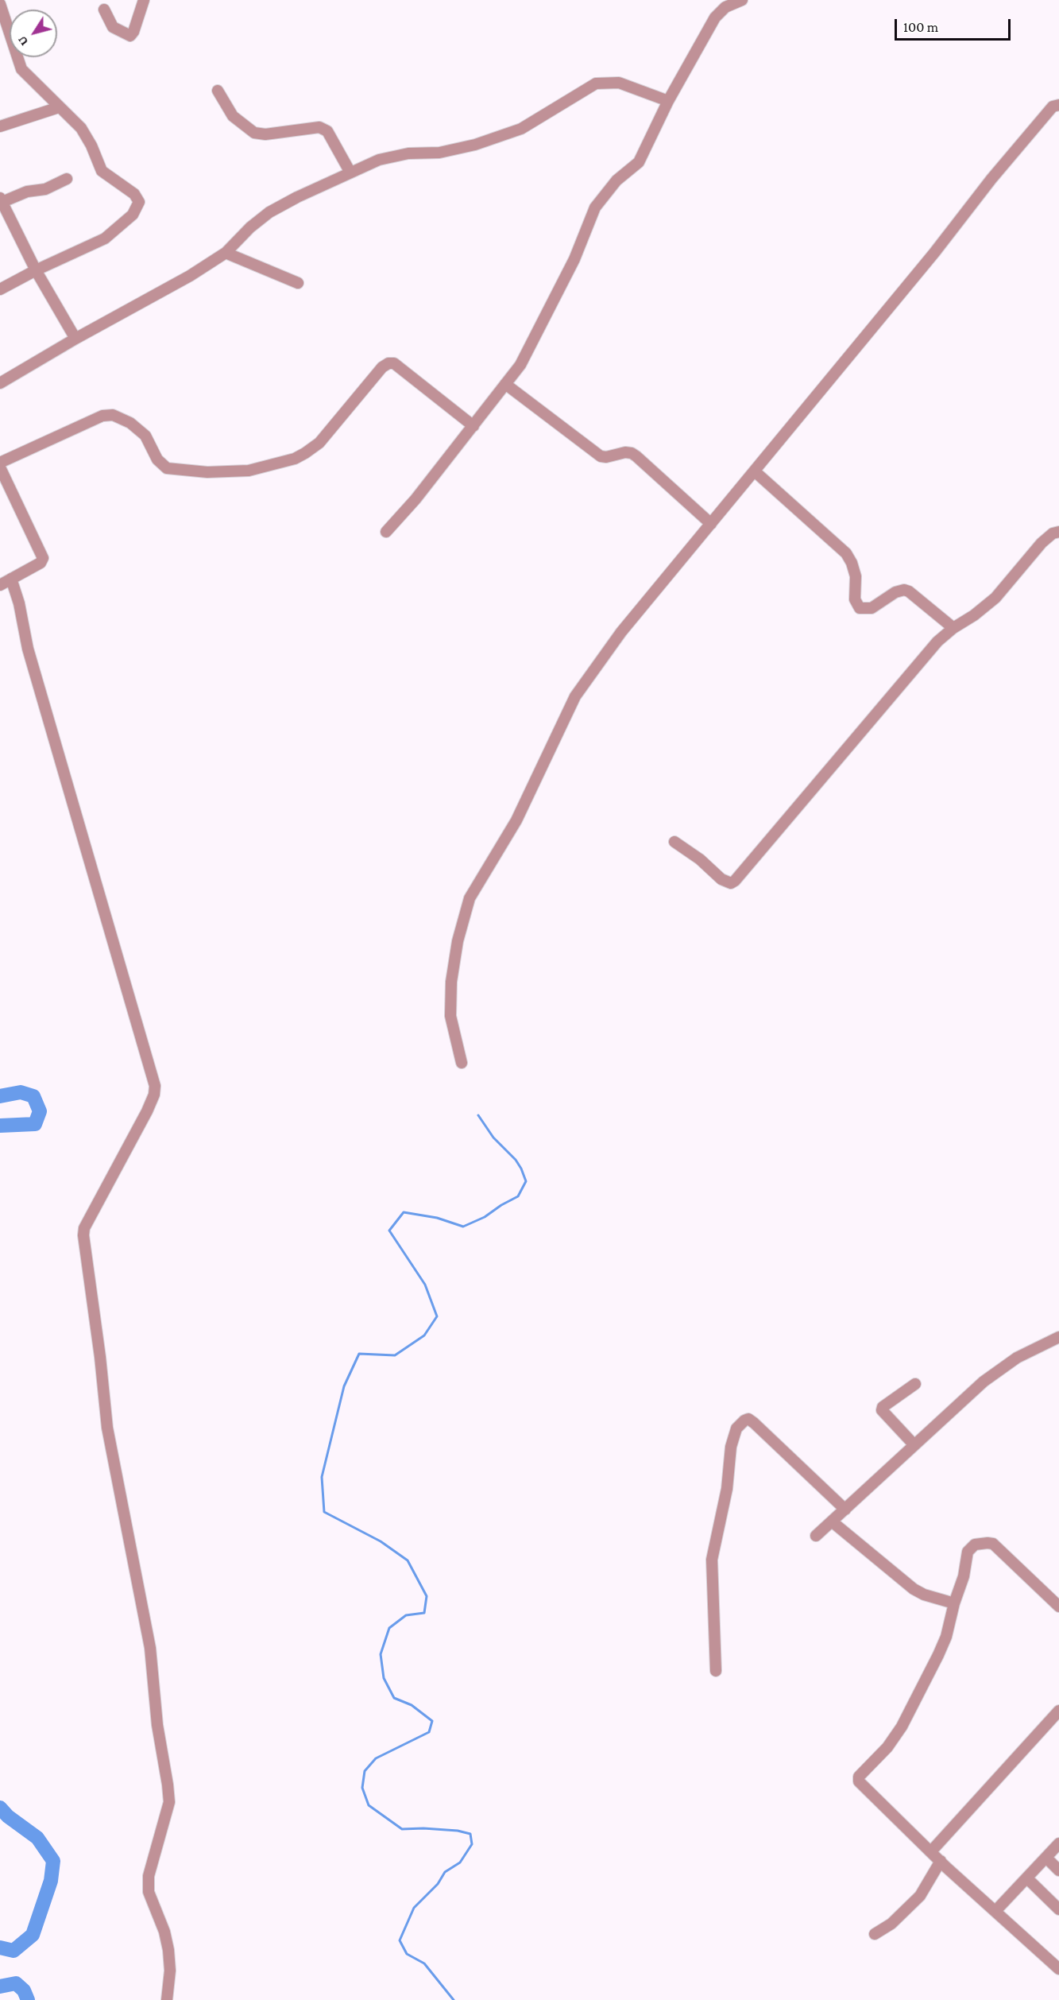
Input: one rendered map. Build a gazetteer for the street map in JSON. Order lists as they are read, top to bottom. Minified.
{"scale_bar":"100 m","north":"bottom left"}
